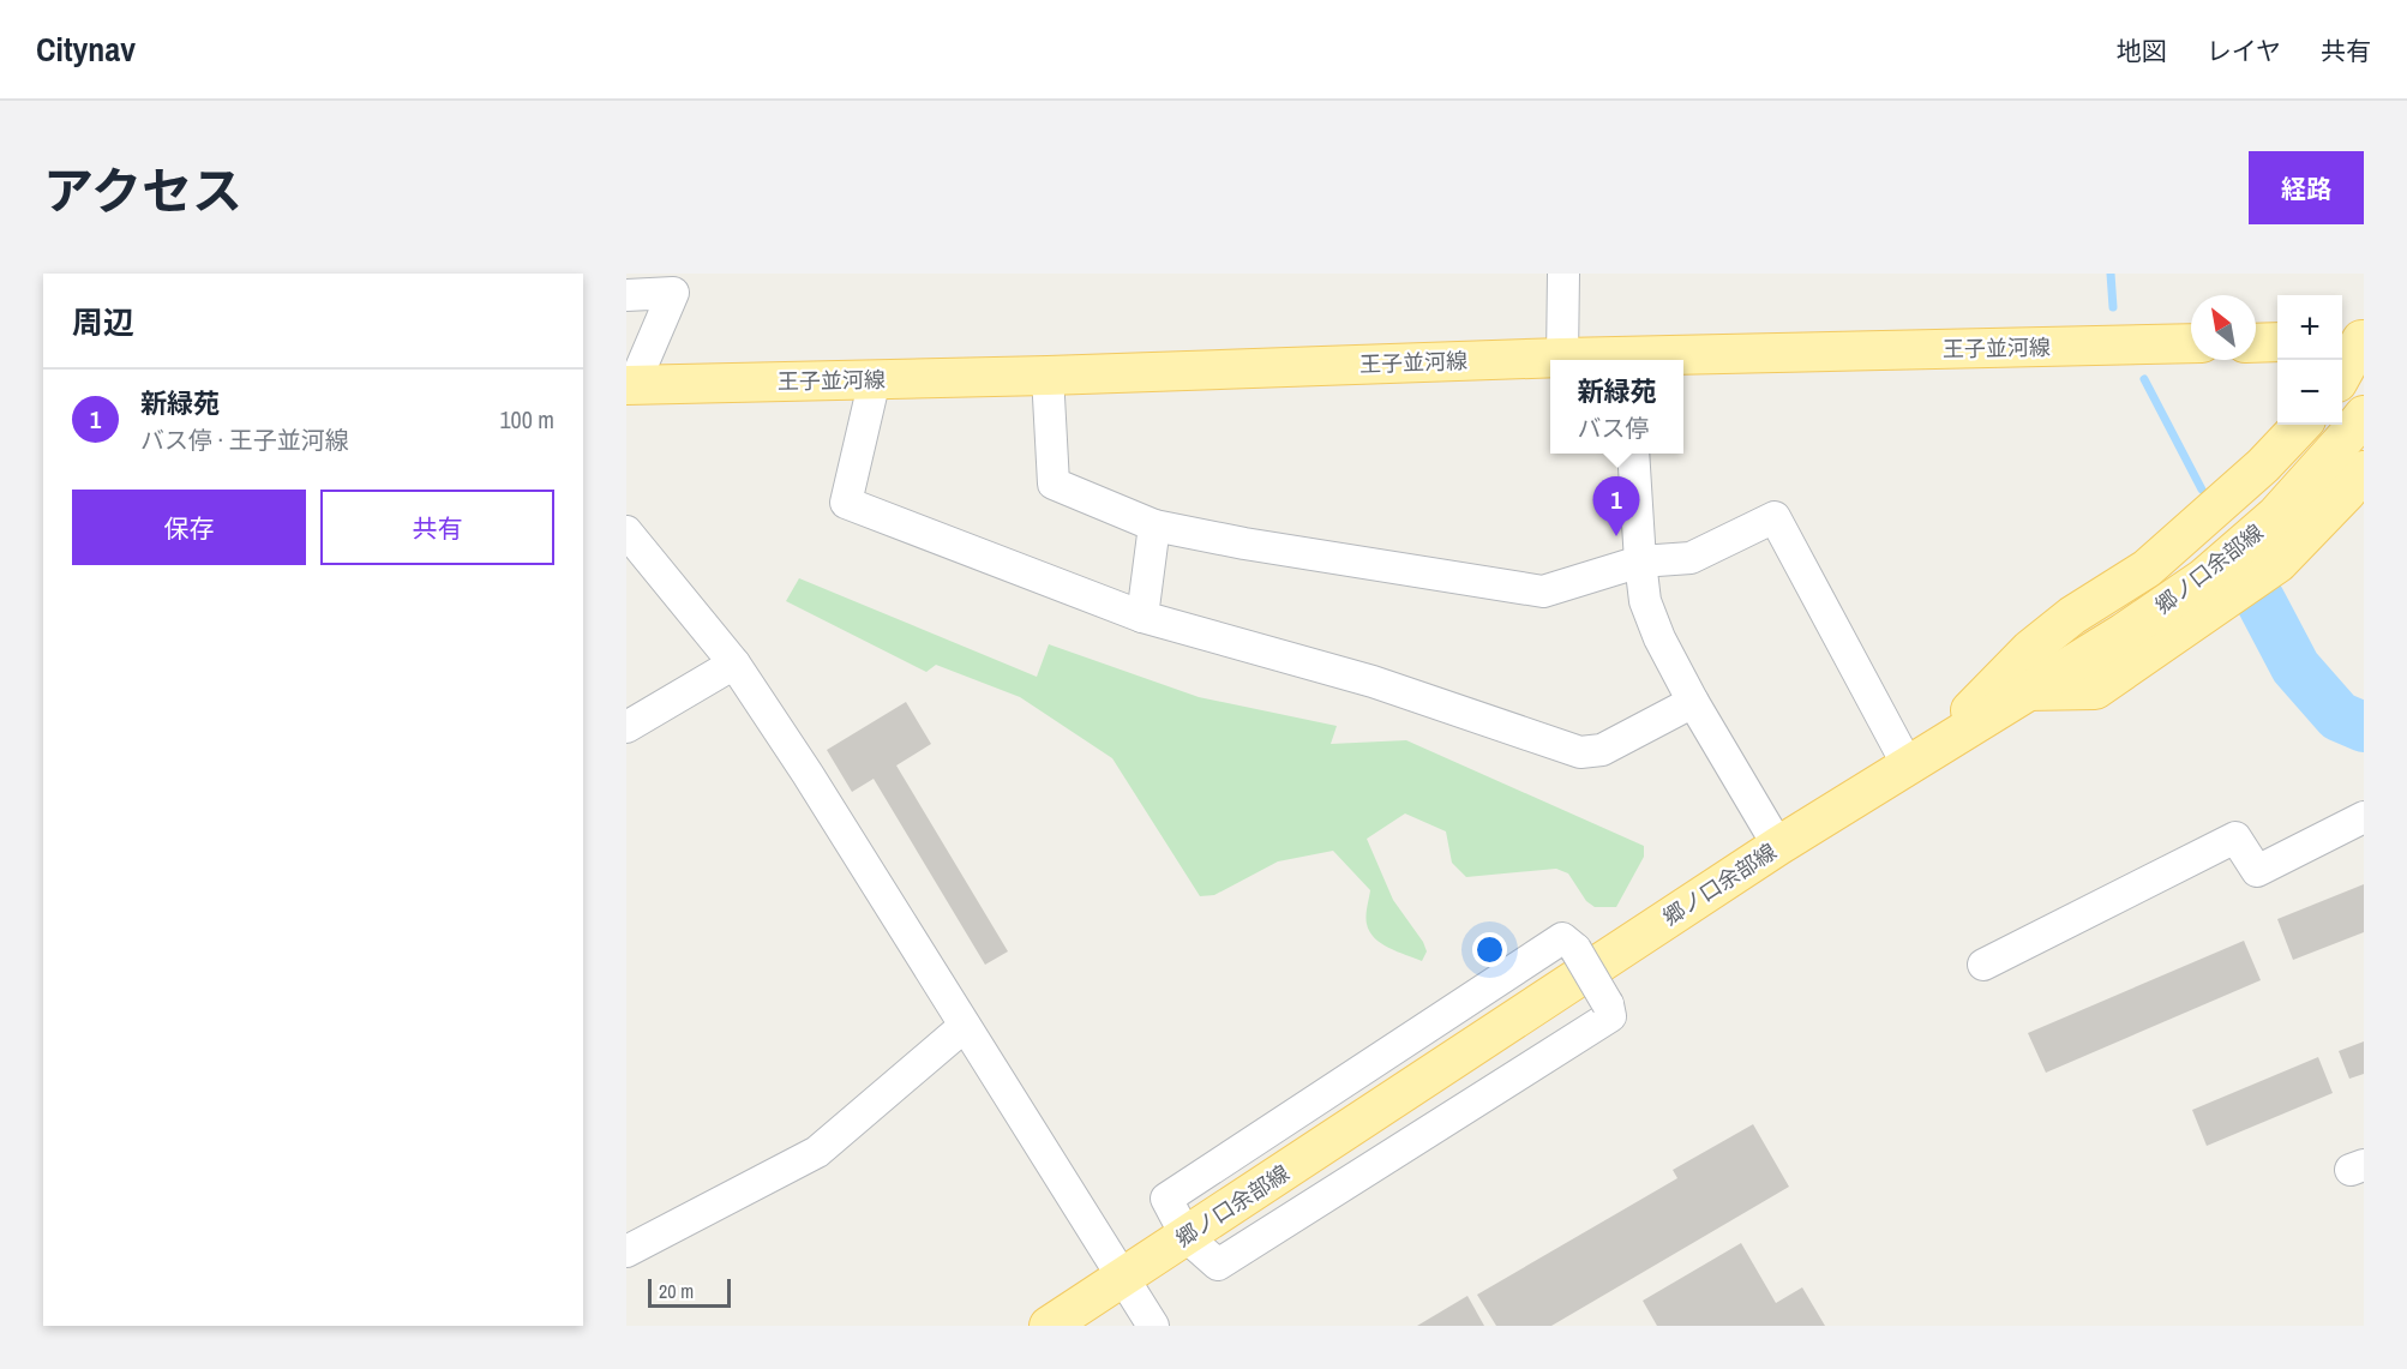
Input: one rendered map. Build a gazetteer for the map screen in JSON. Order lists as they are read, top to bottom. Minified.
{"streets":{"main road":["王子並河線","郷ノ口余部線"]},"scale_bar":"20 m","north":"top left","page":{"header":"Citynav","nav":["地図","レイヤ","共有"],"title":"アクセス","buttons":["経路",["保存","共有"]],"heading":"周辺","map_buttons":["+","−"],"popup":["新緑苑","バス停"],"list":[{"mark":"1","name":"新緑苑","note":"バス停 · 王子並河線","value":"100 m"}],"pins":"1","scale":"20 m"}}
